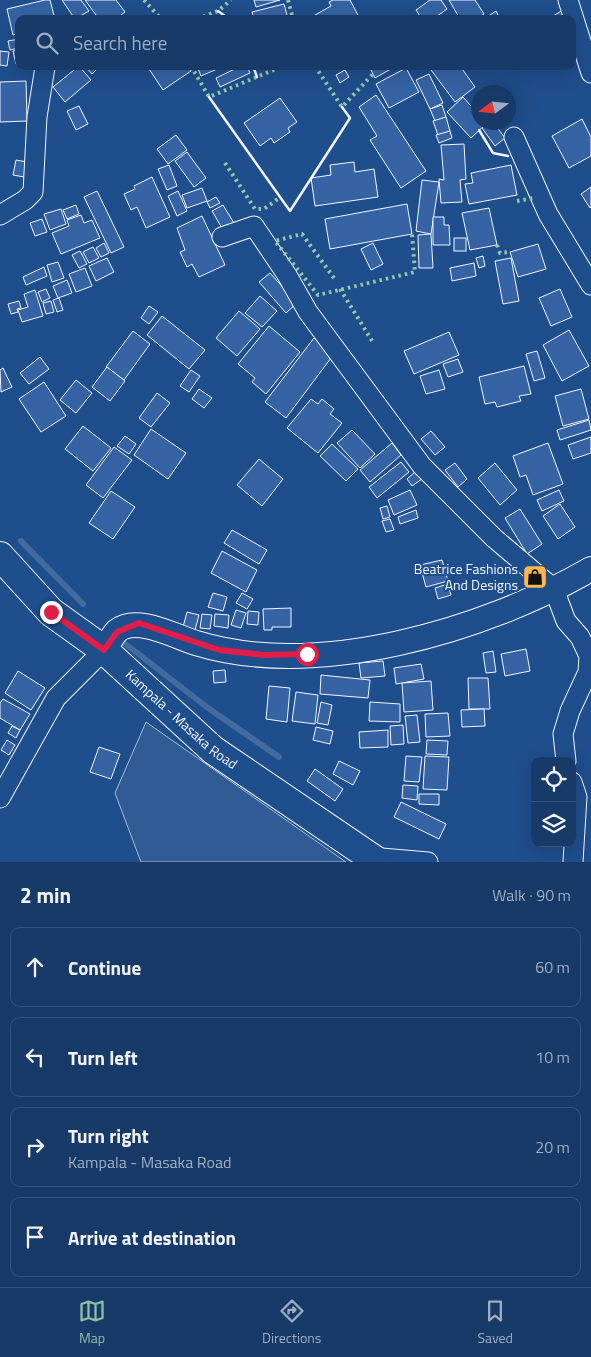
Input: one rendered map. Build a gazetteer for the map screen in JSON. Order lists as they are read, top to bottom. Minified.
{"streets":{"main road":["Kampala - Masaka Road"]},"places":{"shop":["Beatrice Fashions And Designs"]},"north":"left","page":{"search":"Search here","heading":["2 min","Walk · 90 m"],"list":[["Continue","60 m"],["Turn left","10 m"],["Turn right","Kampala - Masaka Road","20 m"],"Arrive at destination"],"nav":["Map","Directions","Saved"]}}
